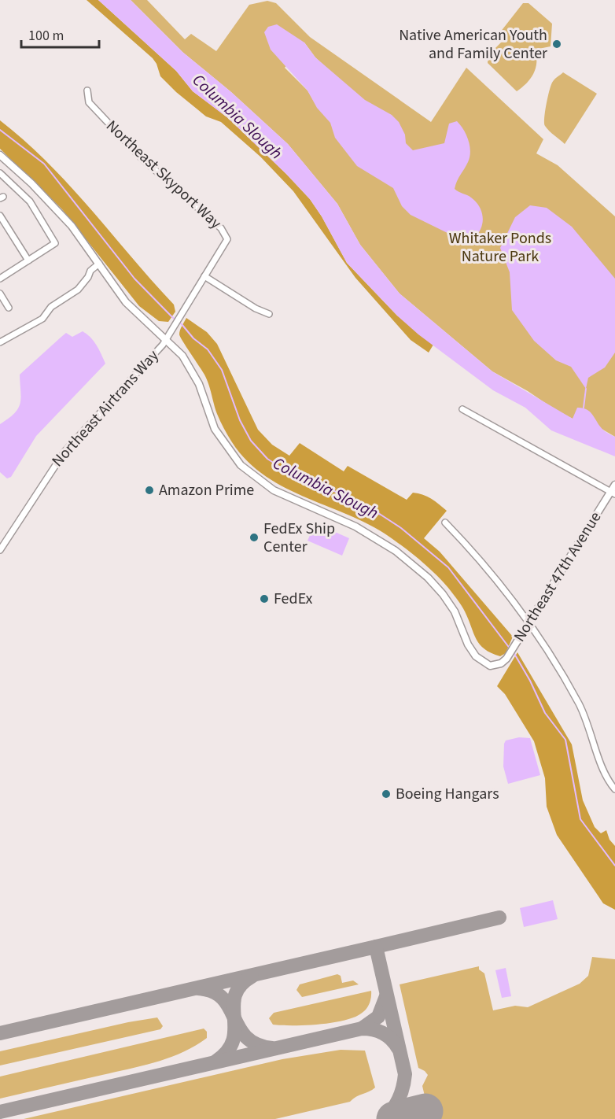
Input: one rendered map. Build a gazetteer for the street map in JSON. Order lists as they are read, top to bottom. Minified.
{"streets":{"street":["Northeast Skyport Way","Northeast Airtrans Way","Northeast 47th Avenue"]},"crossings":[["Northeast Skyport Way","Northeast Airtrans Way"],["Northeast Airtrans Way","Northeast 47th Avenue"]],"water":["Columbia Slough"],"parks":["Whitaker Ponds Nature Park"],"places":["Native American Youth and Family Center","Amazon Prime","FedEx Ship Center","FedEx","Boeing Hangars"],"scale_bar":"100 m"}
